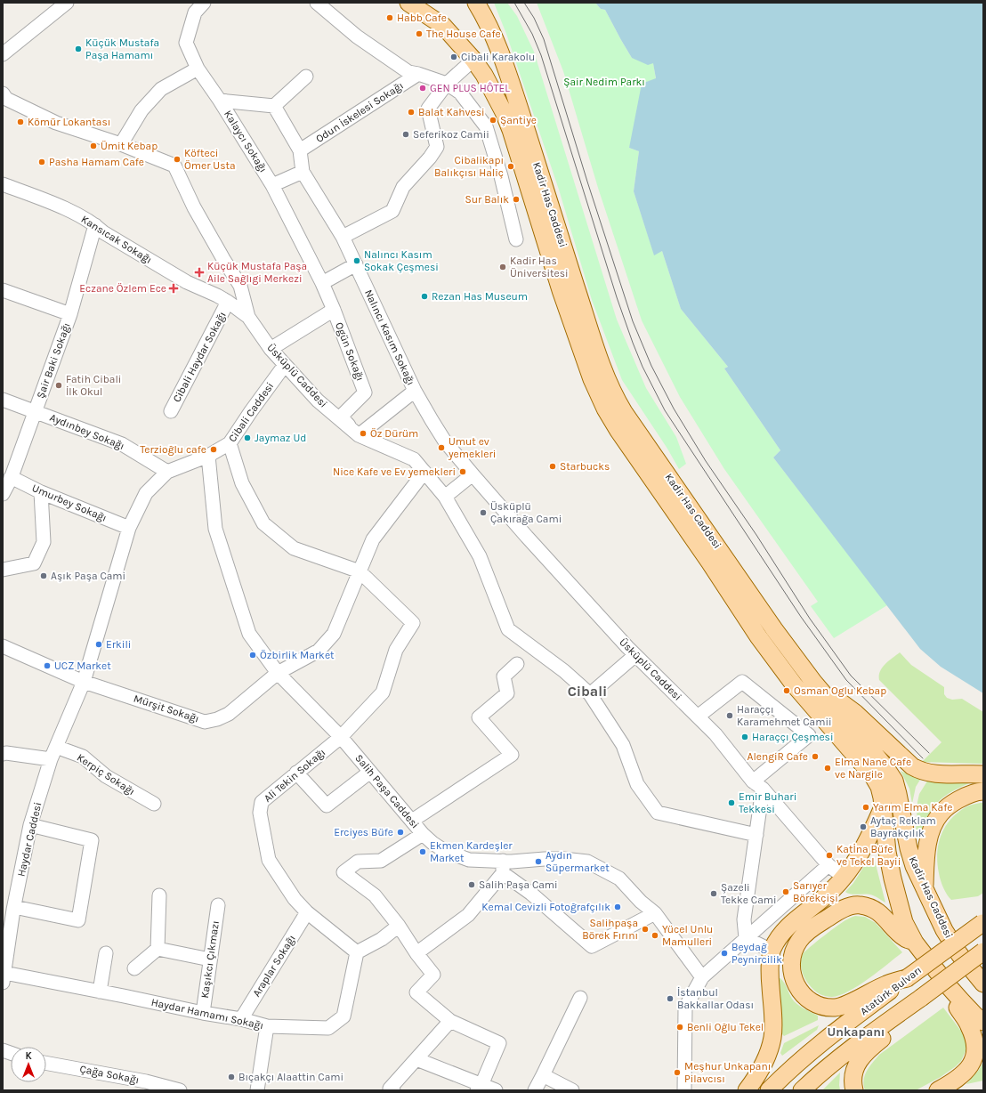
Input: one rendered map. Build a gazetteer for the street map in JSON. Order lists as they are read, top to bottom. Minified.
{"streets":{"main road":["Kadir Has Caddesi","Atatürk Bulvarı"],"street":["Odun İskelesi Sokağı","Kalaycı Sokağı","Kansıcak Sokağı","Nalıncı Kasım Sokağı","Ogün Sokağı","Cibali Haydar Sokağı","Şair Baki Sokağı","Üsküplü Caddesi","Cibali Caddesi","Aydınbey Sokağı","Umurbey Sokağı","Mürşit Sokağı","Kerpiç Sokağı","Ali Tekin Sokağı","Salih Paşa Caddesi","Haydar Caddesi","Kaşıkcı Çıkmazı","Araplar Sokağı","Haydar Hamamı Sokağı","Çağa Sokağı"]},"crossings":[["Kalaycı Sokağı","Ogün Sokağı"],["Kansıcak Sokağı","Cibali Haydar Sokağı"],["Kansıcak Sokağı","Şair Baki Sokağı"],["Kansıcak Sokağı","Üsküplü Caddesi"],["Nalıncı Kasım Sokağı","Üsküplü Caddesi"],["Ogün Sokağı","Üsküplü Caddesi"],["Cibali Haydar Sokağı","Üsküplü Caddesi"],["Şair Baki Sokağı","Aydınbey Sokağı"],["Şair Baki Sokağı","Umurbey Sokağı"],["Üsküplü Caddesi","Cibali Caddesi"],["Üsküplü Caddesi","Mürşit Sokağı"],["Cibali Caddesi","Aydınbey Sokağı"],["Cibali Caddesi","Umurbey Sokağı"],["Cibali Caddesi","Mürşit Sokağı"],["Cibali Caddesi","Salih Paşa Caddesi"],["Cibali Caddesi","Haydar Caddesi"],["Mürşit Sokağı","Ali Tekin Sokağı"],["Mürşit Sokağı","Salih Paşa Caddesi"],["Mürşit Sokağı","Haydar Caddesi"],["Kerpiç Sokağı","Haydar Caddesi"],["Ali Tekin Sokağı","Salih Paşa Caddesi"],["Ali Tekin Sokağı","Araplar Sokağı"],["Ali Tekin Sokağı","Haydar Hamamı Sokağı"],["Haydar Caddesi","Haydar Hamamı Sokağı"],["Kaşıkcı Çıkmazı","Haydar Hamamı Sokağı"],["Araplar Sokağı","Haydar Hamamı Sokağı"]],"districts":["Cibali","Unkapanı"],"parks":["Şair Nedim Parkı"],"places":{"other":["Habb Cafe","The House Cafe","Küçük Mustafa Paşa Hamamı","Cibali Karakolu","GEN PLUS HÔTEL","Balat Kahvesi","Şantiye","Kömür Lokantası","Seferikoz Camii","Ümit Kebap","Köfteci Ömer Usta","Pasha Hamam Cafe","Cibalikapı Balıkçısı Haliç","Sur Balık","Nalıncı Kasım Sokak Çeşmesi","Kadir Has Üniversitesi","Rezan Has Museum","Fatih Cibali İlk Okul","Öz Dürüm","Jaymaz Ud","Umut ev yemekleri","Terzioğlu cafe","Starbucks","Nice Kafe ve Ev yemekleri","Üsküplü Çakırağa Cami","Aşık Paşa Cami","Erkili","Özbirlik Market","UCZ Market","Osman Oglu Kebap","Haraççı Karamehmet Camii","Haraççı Çeşmesi","AlengiR Cafe","Elma Nane Cafe ve Nargile","Emir Buhari Tekkesi","Yarım Elma Kafe","Aytaç Reklam Bayrakçılık","Erciyes Büfe","Ekmen Kardeşler Market","Katİna Büfe ve Tekel Bayii","Aydın Süpermarket","Salih Paşa Cami","Sarıyer Börekçişi","Şazeli Tekke Cami","Kemal Cevizli Fotoğrafçılık","Salihpaşa Börek Fırını","Yücel Unlu Mamulleri","Beydağ Peynircilik","İstanbul Bakkallar Odası","Benli Oğlu Tekel","Meşhur Unkapanı Pilavcısı","Bıçakçı Alaattin Cami"],"health":["Küçük Mustafa Paşa Aile Sağlıgi Merkezi","Eczane Özlem Ece"]},"north":"top"}
